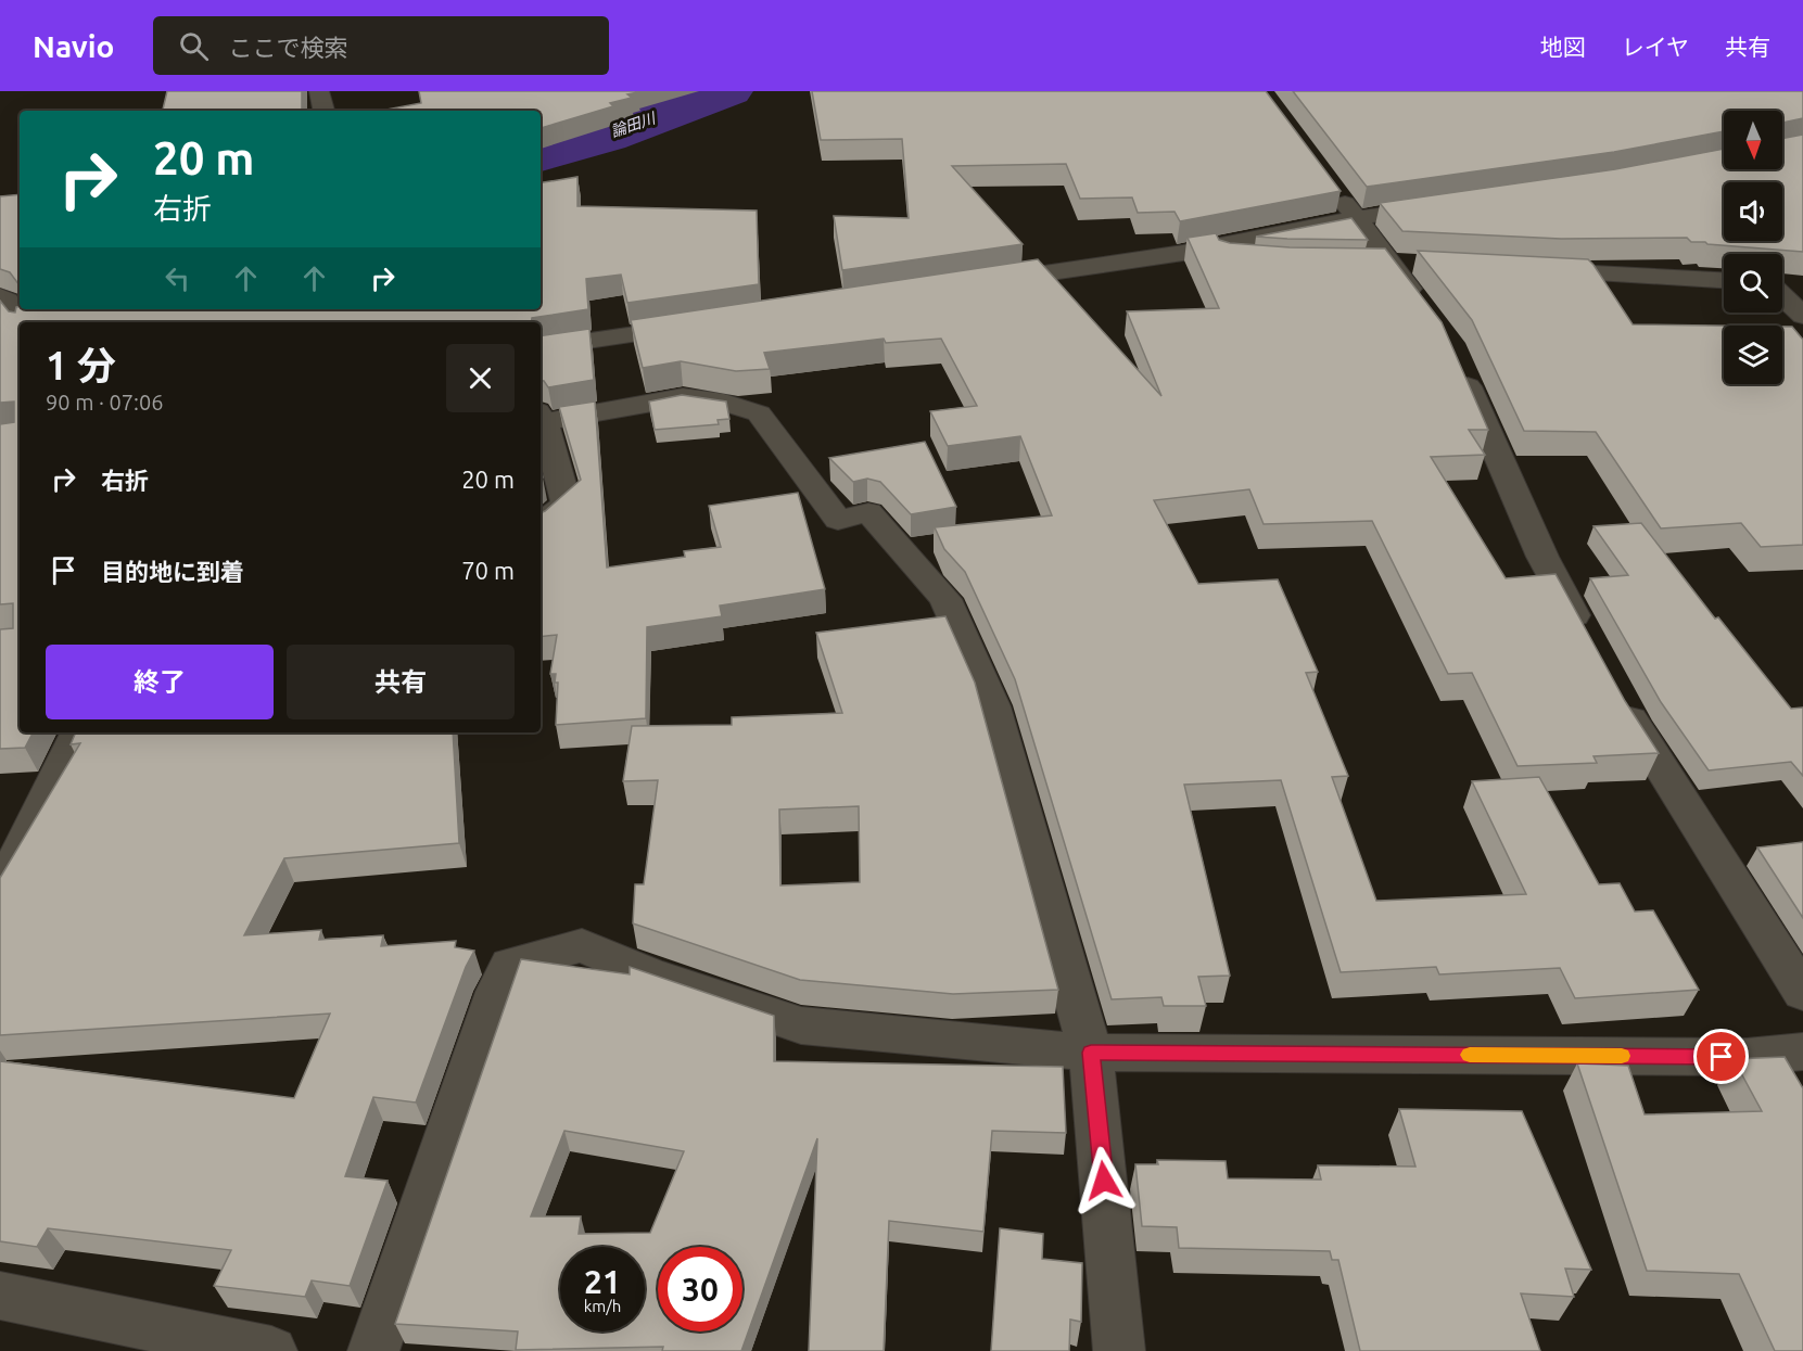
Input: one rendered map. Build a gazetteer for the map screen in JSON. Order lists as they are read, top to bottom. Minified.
{"water":["論田川"],"north":"bottom","page":{"header":"Navio","search":"ここで検索","nav":["地図","レイヤ","共有"],"turn":["20 m","右折"],"heading":["1 分","90 m · 07:06"],"list":[{"name":"右折","value":"20 m"},{"name":"目的地に到着","value":"70 m"}],"buttons":["終了","共有"],"speed":"21 km/h","limit":"30"}}
